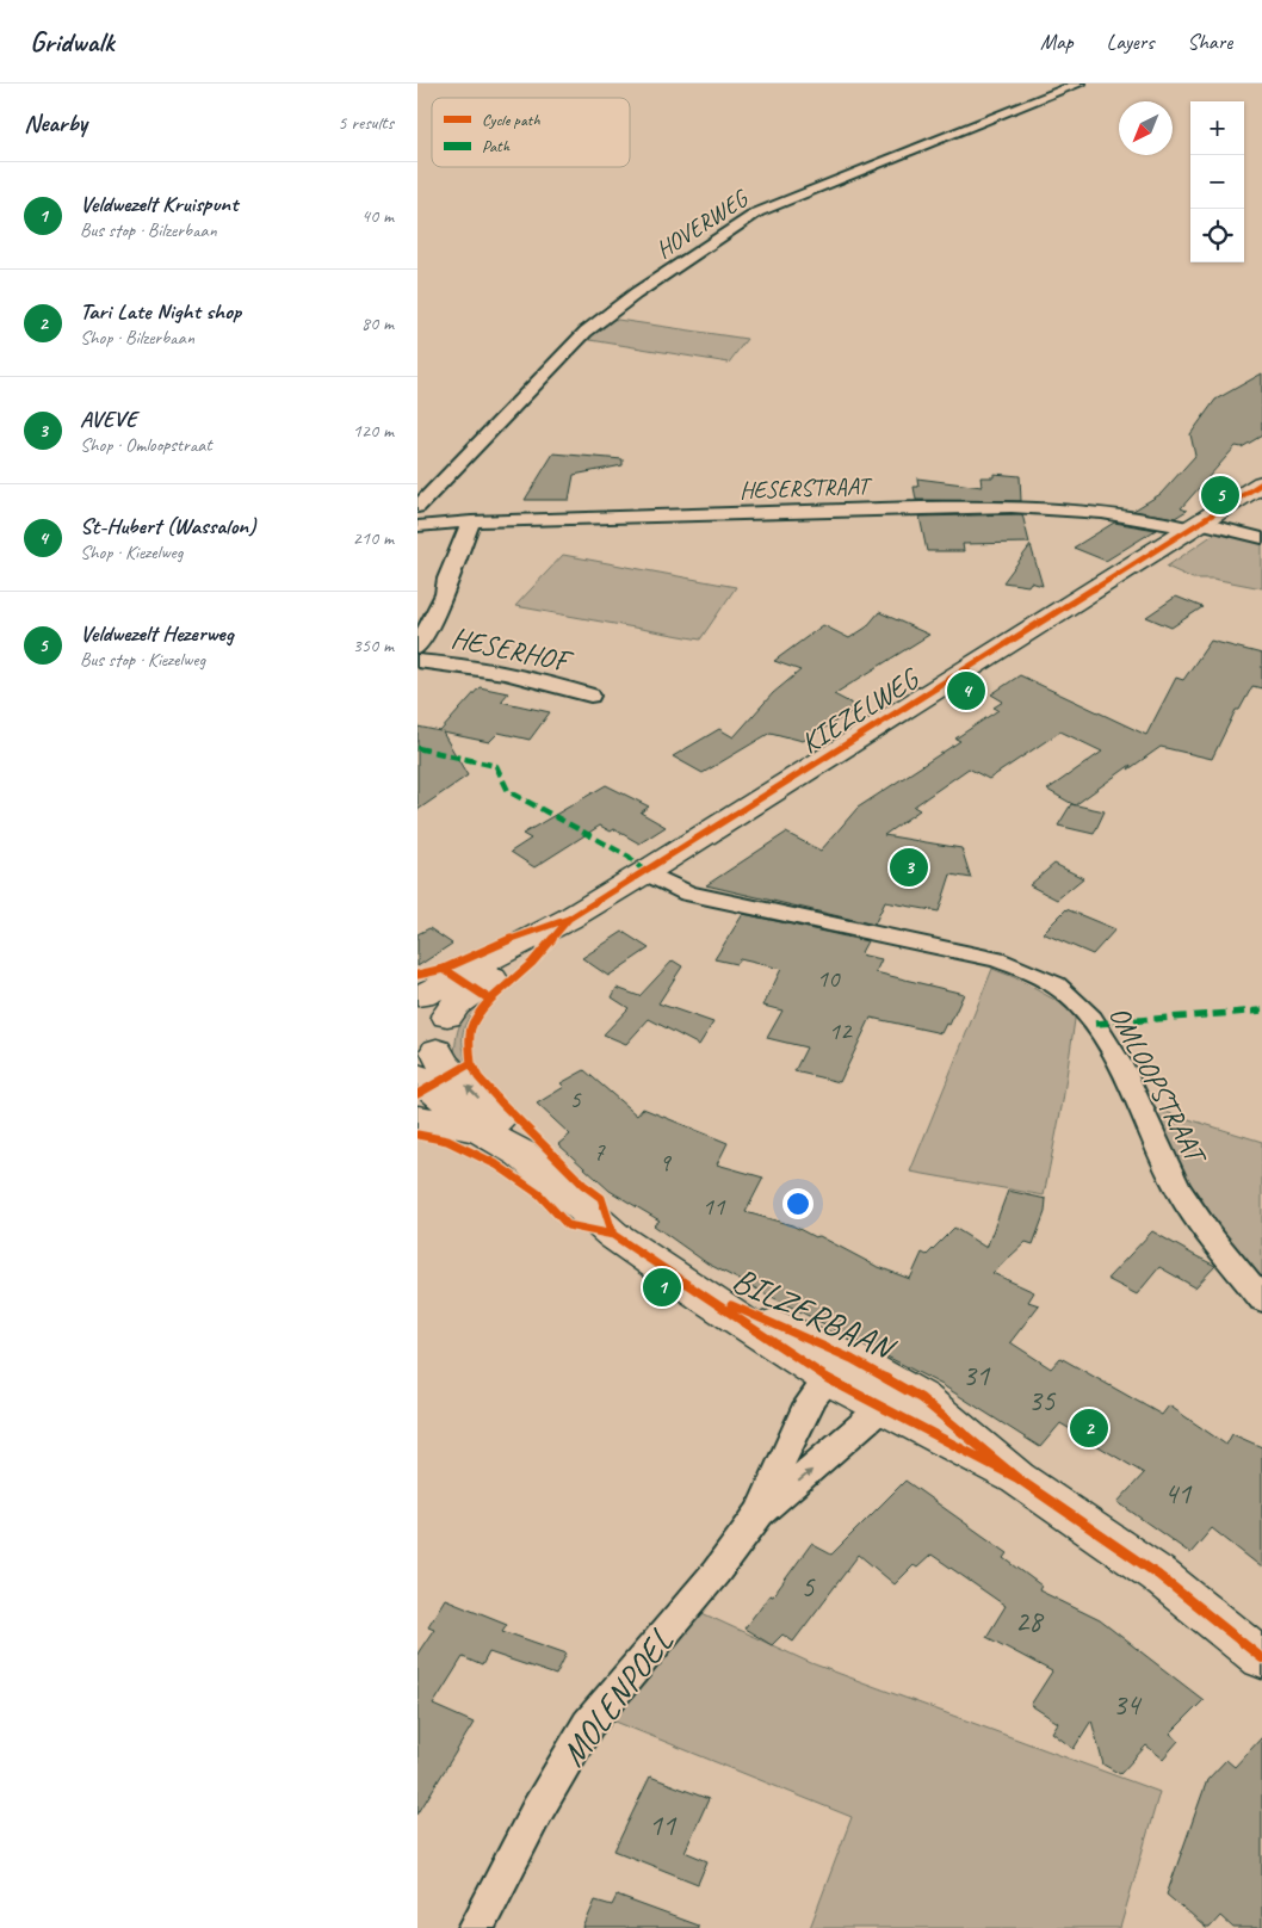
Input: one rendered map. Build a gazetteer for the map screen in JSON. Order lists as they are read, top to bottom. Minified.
{"streets":{"main road":["KIEZELWEG","BILZERBAAN"],"street":["HOVERWEG","HESERSTRAAT","HESERHOF","OMLOOPSTRAAT","MOLENPOEL"]},"crossings":[["HESERSTRAAT","HESERHOF"],["HESERSTRAAT","KIEZELWEG"],["KIEZELWEG","OMLOOPSTRAAT"],["BILZERBAAN","MOLENPOEL"]],"house_numbers":["10","12","5","7","9","11","31","35","41","5","28","34","11"],"legend":["Cycle path","Path"],"north":"bottom left","page":{"header":"Gridwalk","nav":["Map","Layers","Share"],"heading":["Nearby","5 results"],"map_buttons":["+","−"],"list":[{"mark":"1","name":"Veldwezelt Kruispunt","note":"Bus stop · Bilzerbaan","value":"40 m"},{"mark":"2","name":"Tari Late Night shop","note":"Shop · Bilzerbaan","value":"80 m"},{"mark":"3","name":"AVEVE","note":"Shop · Omloopstraat","value":"120 m"},{"mark":"4","name":"St-Hubert (Wassalon)","note":"Shop · Kiezelweg","value":"210 m"},{"mark":"5","name":"Veldwezelt Hezerweg","note":"Bus stop · Kiezelweg","value":"350 m"}],"pins":["5","4","3","1","2"]}}
